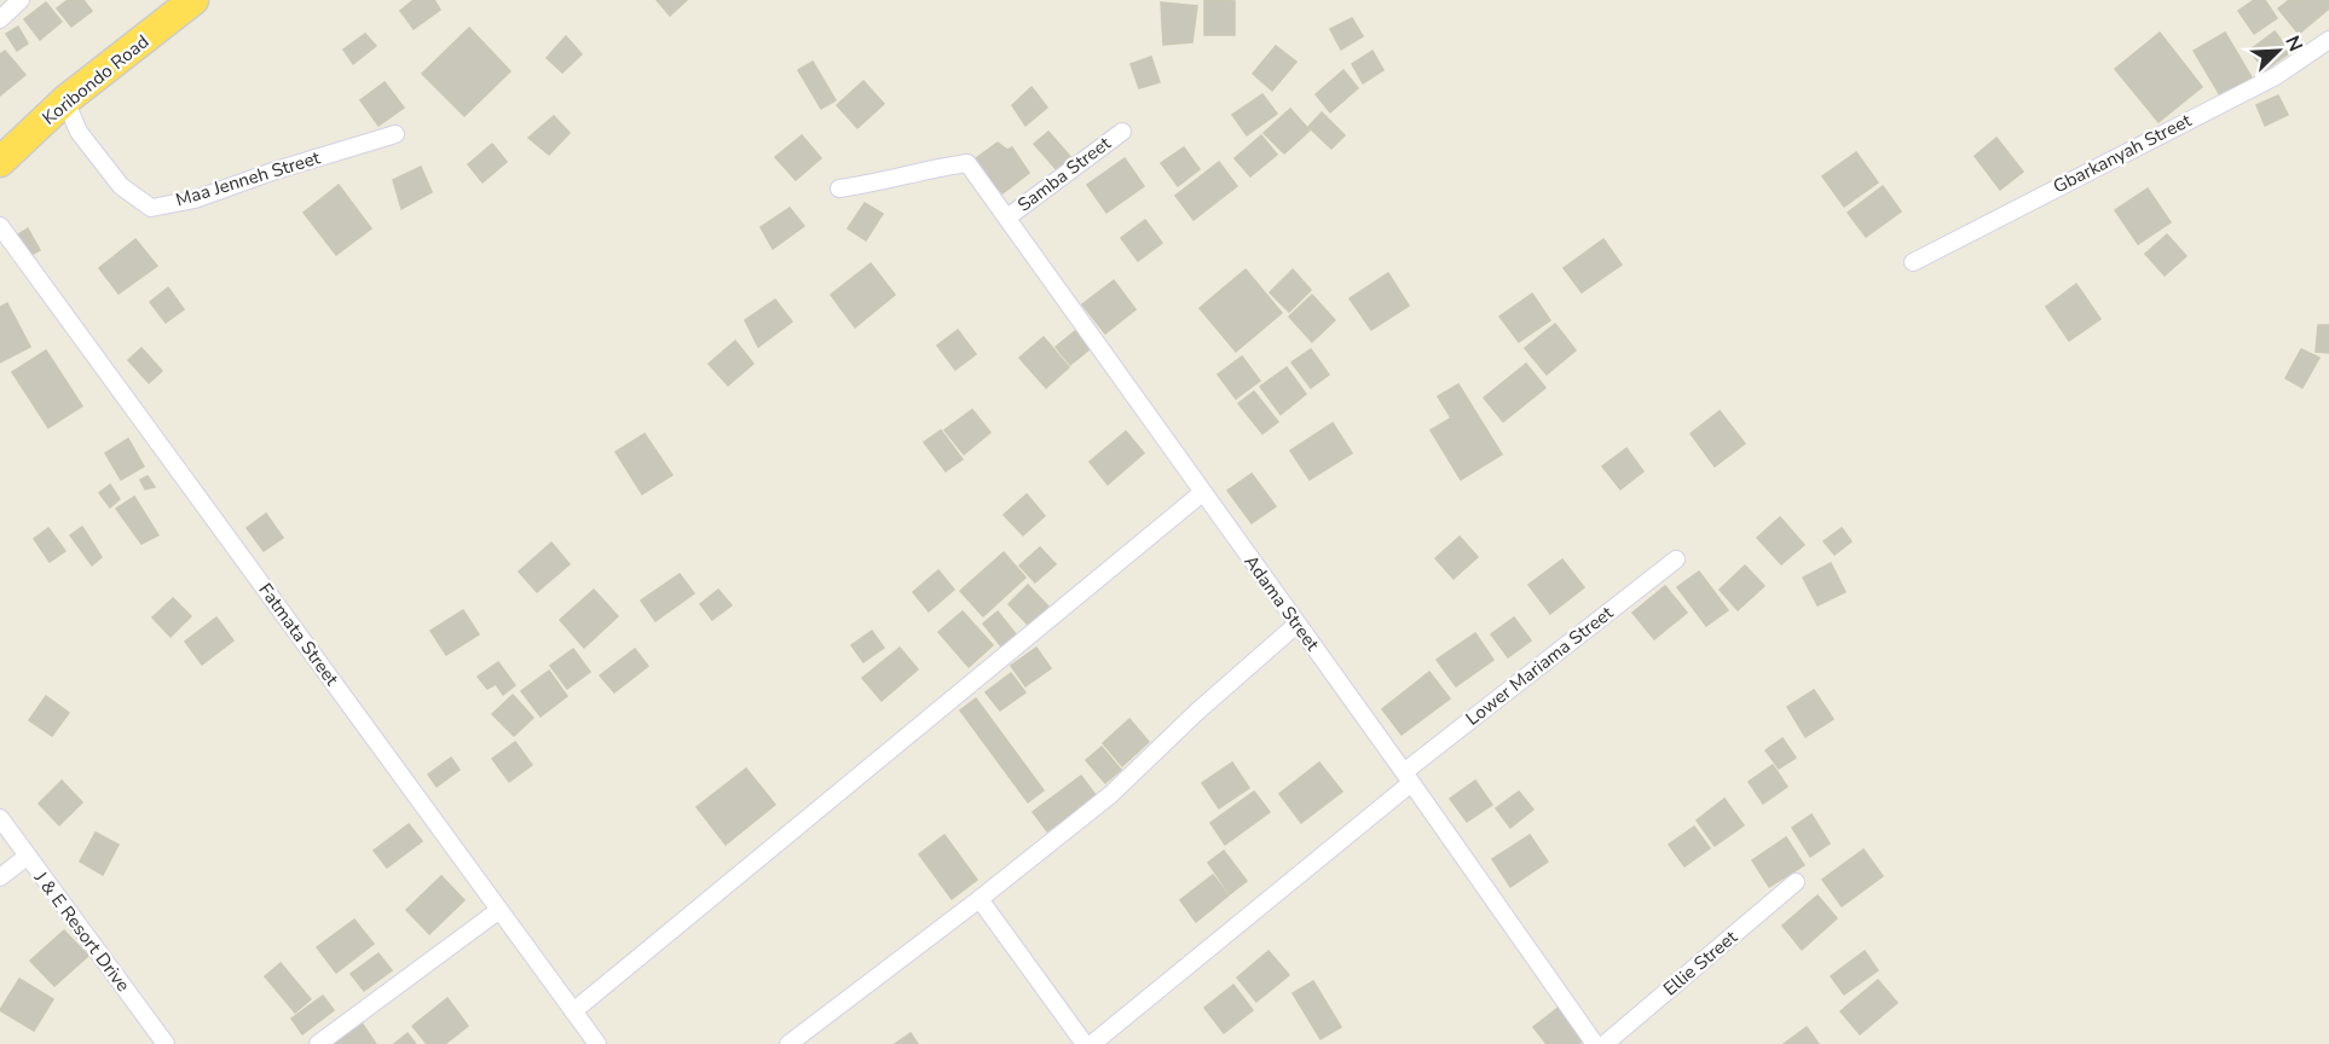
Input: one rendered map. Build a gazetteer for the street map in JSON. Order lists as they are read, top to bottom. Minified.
{"streets":{"highway":["Koribondo Road"],"street":["Gbarkanyah Street","Samba Street","Maa Jenneh Street","Adama Street","Fatmata Street","Lower Mariama Street","J & E Resort Drive","Ellie Street"]},"crossings":[["Koribondo Road","Maa Jenneh Street"],["Samba Street","Adama Street"],["Adama Street","Lower Mariama Street"]],"north":"top right"}
